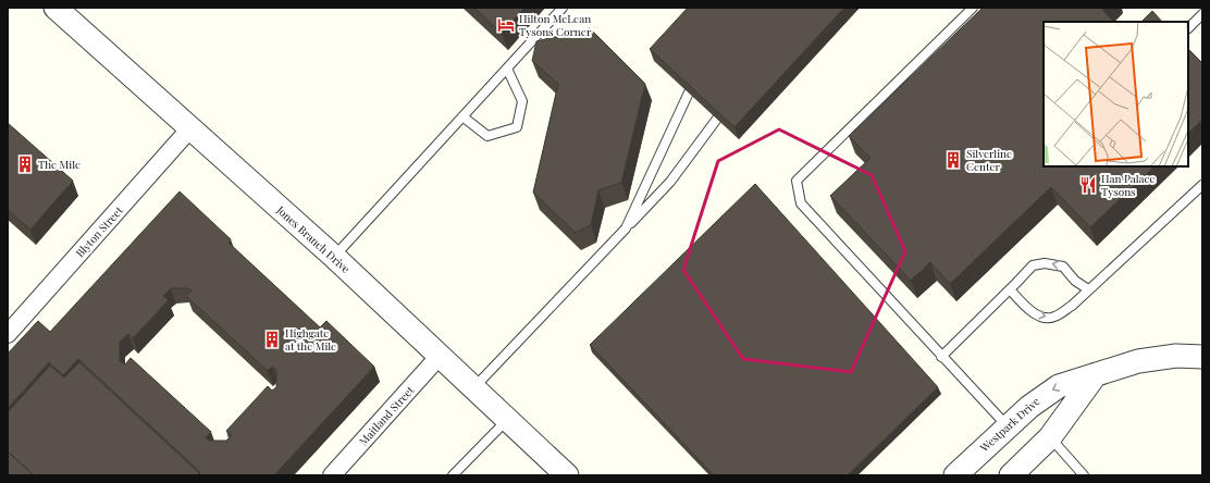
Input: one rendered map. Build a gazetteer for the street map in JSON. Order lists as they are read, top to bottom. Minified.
{"streets":{"street":["Blyton Street","Jones Branch Drive","Maitland Street","Westpark Drive"]},"crossings":[["Blyton Street","Jones Branch Drive"],["Jones Branch Drive","Maitland Street"]],"places":{"hotel":["Hilton McLean Tysons Corner"],"building":["Silverline Center","The Mile","Highgate at the Mile"],"restaurant":["Han Palace Tysons"]}}
